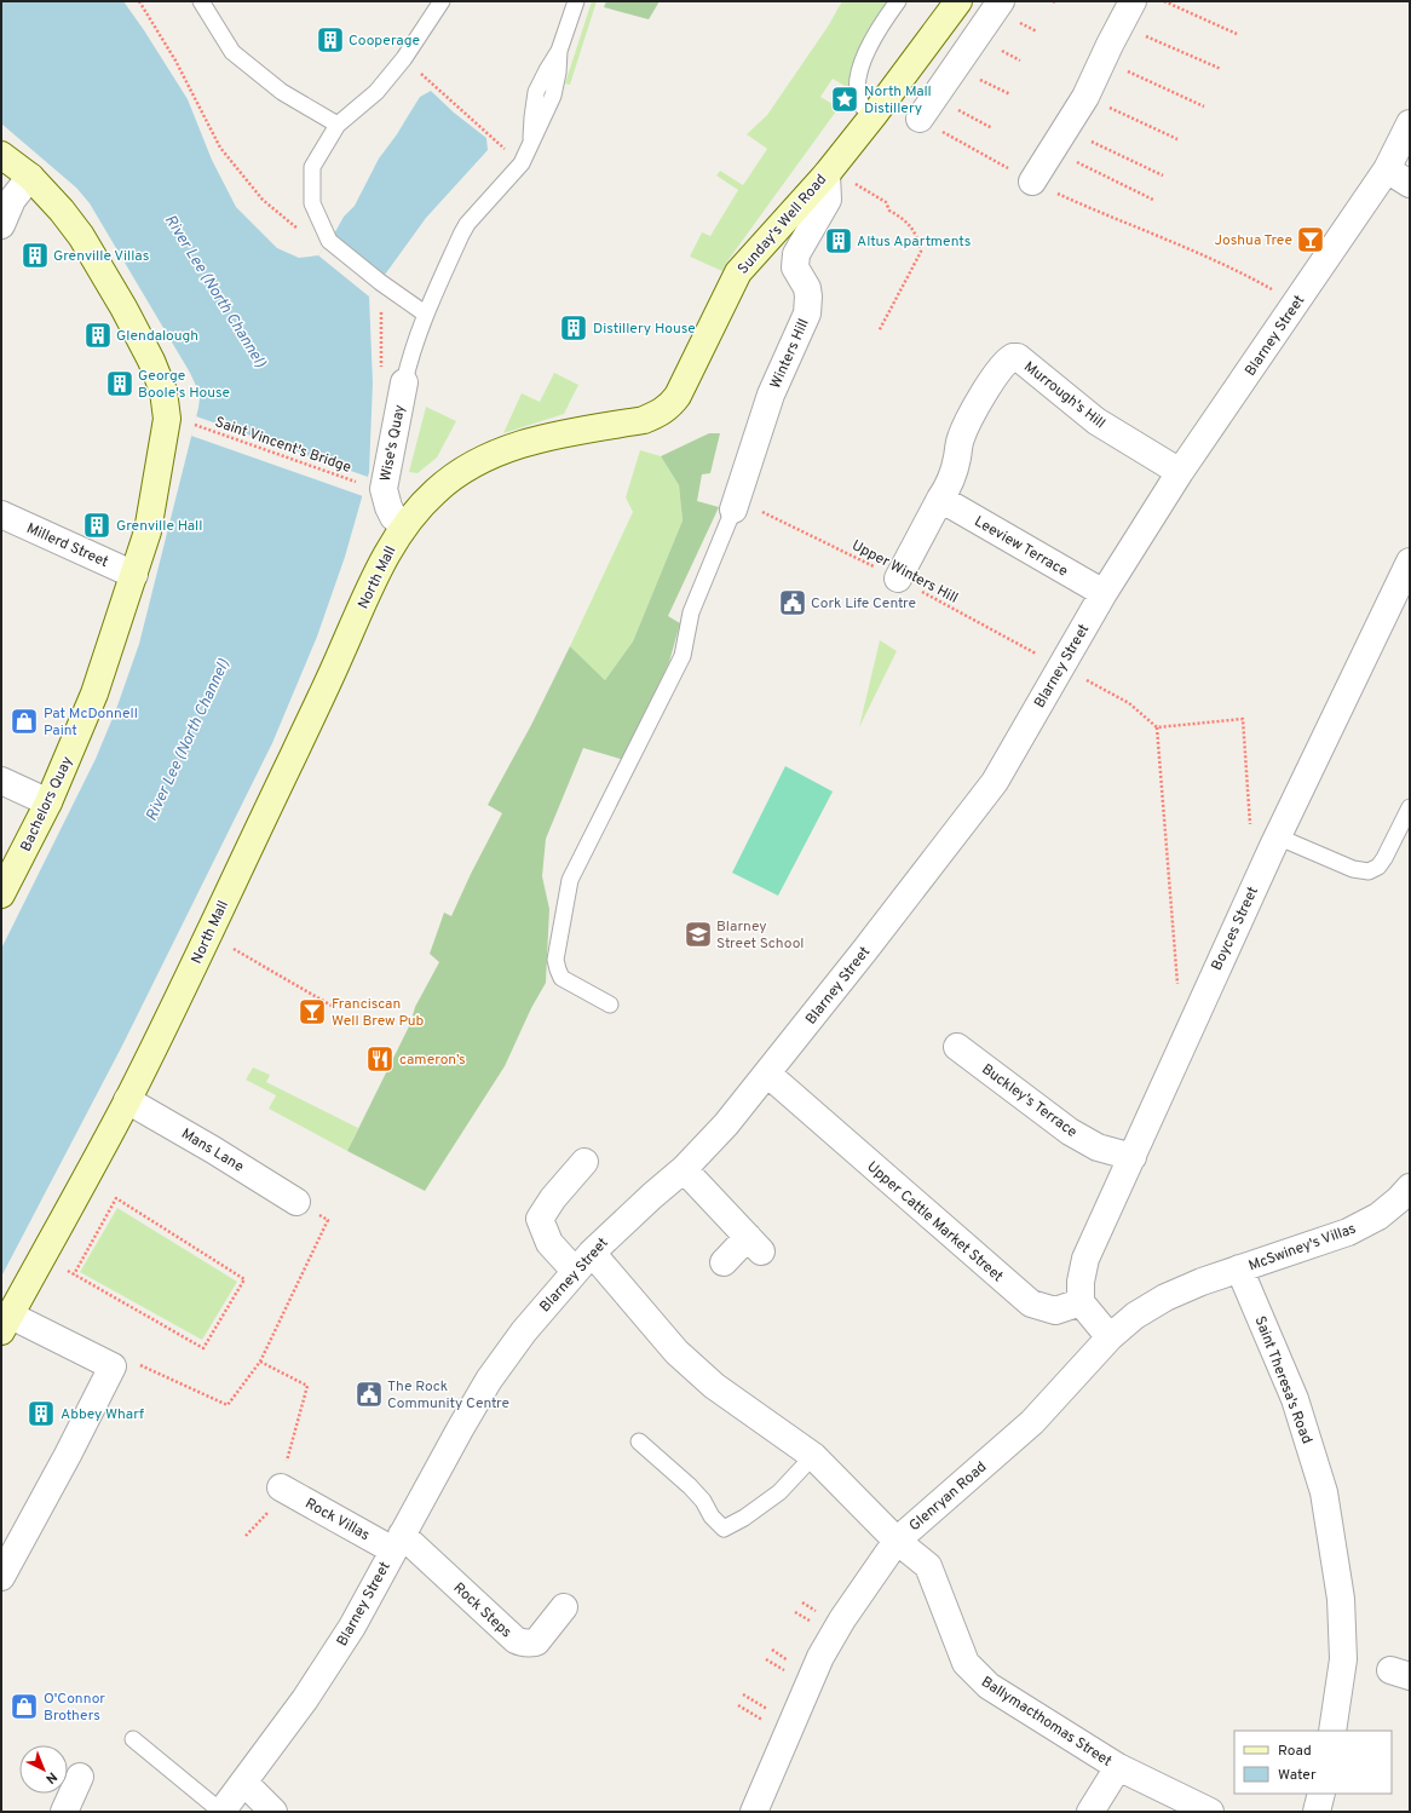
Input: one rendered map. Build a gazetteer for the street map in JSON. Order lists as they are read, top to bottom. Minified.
{"streets":{"main road":["Sunday's Well Road","North Mall","Bachelors Quay"],"street":["Blarney Street","Winters Hill","Murrough's Hill","Wise's Quay","Millerd Street","Leeview Terrace","Boyces Street","Buckley's Terrace","Mans Lane","Upper Cattle Market Street","McSwiney's Villas","Saint Theresa's Road","Glenryan Road","Rock Villas","Rock Steps","Ballymacthomas Street"],"path":["Saint Vincent's Bridge","Upper Winters Hill"]},"crossings":[["Sunday's Well Road","Winters Hill"],["Sunday's Well Road","Wise's Quay"],["Sunday's Well Road","North Mall"],["Blarney Street","Murrough's Hill"],["Blarney Street","Leeview Terrace"],["Blarney Street","Upper Winters Hill"],["Blarney Street","Upper Cattle Market Street"],["Blarney Street","Rock Villas"],["Blarney Street","Rock Steps"],["Blarney Street","Ballymacthomas Street"],["Winters Hill","Upper Winters Hill"],["Murrough's Hill","Leeview Terrace"],["Wise's Quay","North Mall"],["Millerd Street","Bachelors Quay"],["North Mall","Mans Lane"],["Boyces Street","Buckley's Terrace"],["Boyces Street","Upper Cattle Market Street"],["McSwiney's Villas","Saint Theresa's Road"],["McSwiney's Villas","Glenryan Road"],["Saint Theresa's Road","Glenryan Road"],["Glenryan Road","Ballymacthomas Street"],["Rock Villas","Rock Steps"]],"water":["River Lee (North Channel)"],"places":{"building":["Cooperage","Altus Apartments","Grenville Villas","Distillery House","Glendalough","George Boole's House","Grenville Hall","Abbey Wharf"],"place":["North Mall Distillery"],"bar":["Joshua Tree","Franciscan Well Brew Pub"],"public building":["Cork Life Centre","The Rock Community Centre"],"shop":["Pat McDonnell Paint","O'Connor Brothers"],"school or university":["Blarney Street School"],"restaurant":["cameron’s"]},"legend":["Road","Water"],"north":"bottom right"}
